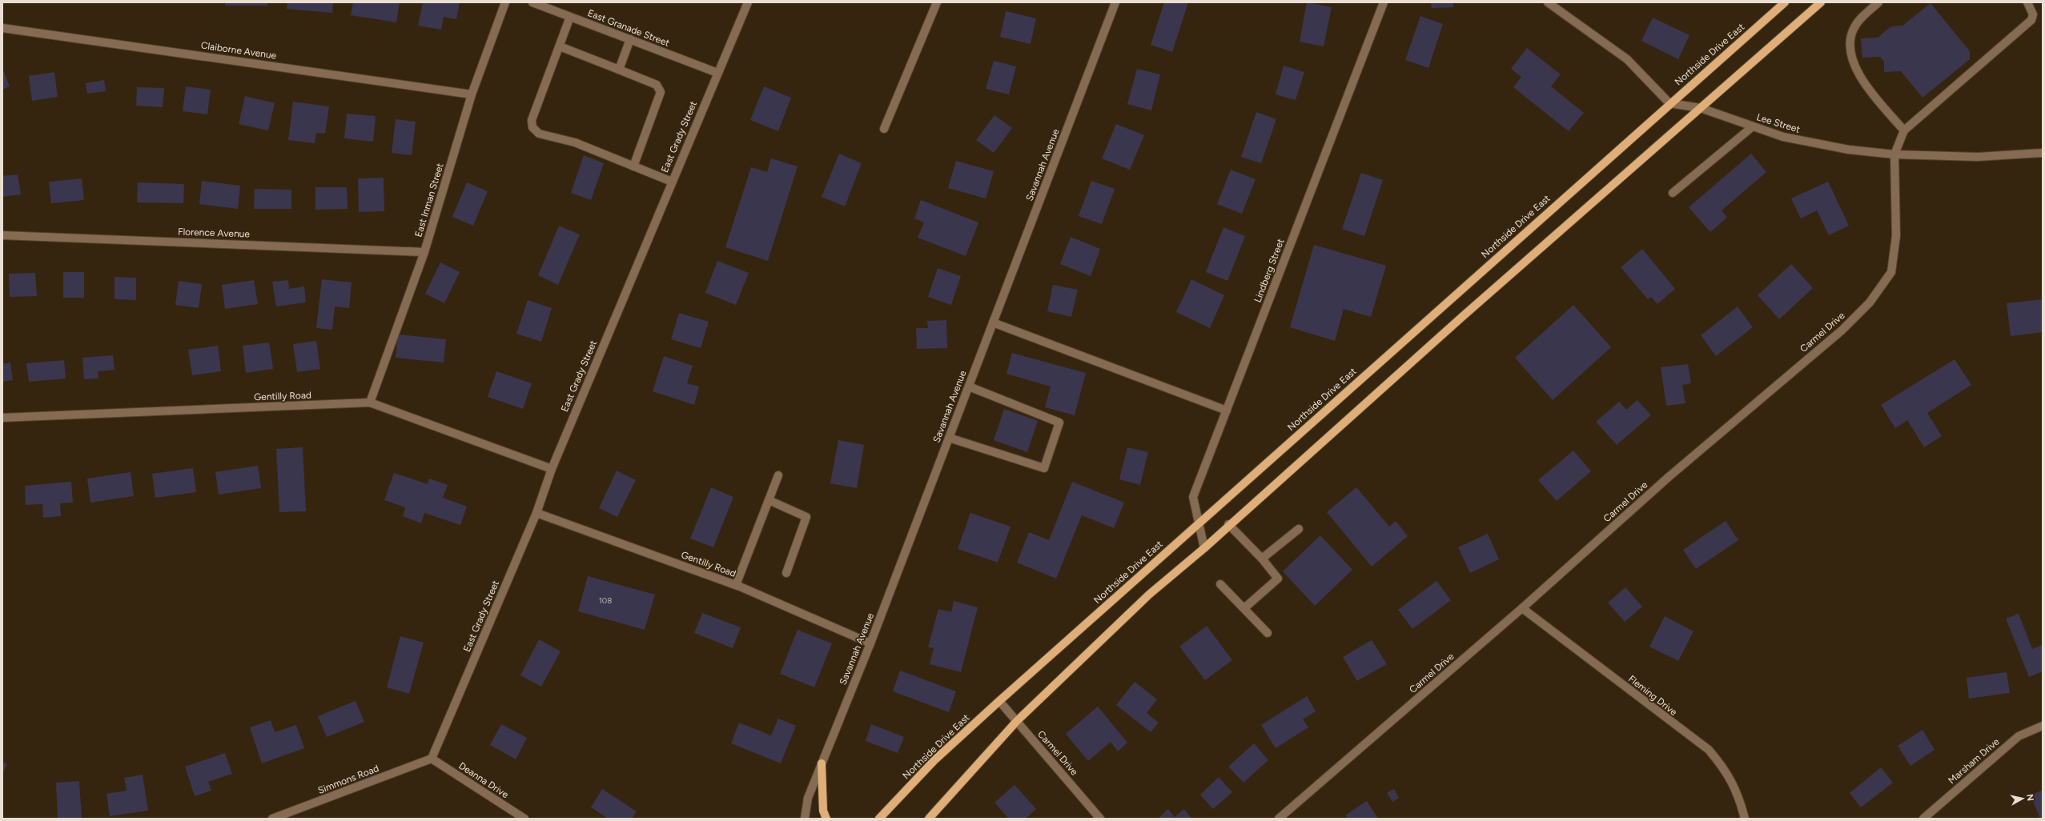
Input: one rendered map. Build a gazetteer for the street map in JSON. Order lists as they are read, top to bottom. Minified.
{"streets":{"main road":["Northside Drive East"],"street":["East Granade Street","Claiborne Avenue","Lee Street","East Grady Street","Savannah Avenue","East Inman Street","Florence Avenue","Lindberg Street","Carmel Drive","Gentilly Road","Fleming Drive","Marsham Drive","Simmons Road","Deanna Drive"]},"crossings":[["East Granade Street","East Grady Street"],["Claiborne Avenue","East Inman Street"],["Northside Drive East","Lee Street"],["Northside Drive East","Lindberg Street"],["Northside Drive East","Carmel Drive"],["Lee Street","Carmel Drive"],["East Grady Street","Gentilly Road"],["East Grady Street","Simmons Road"],["East Grady Street","Deanna Drive"],["Savannah Avenue","Gentilly Road"],["East Inman Street","Florence Avenue"],["East Inman Street","Gentilly Road"],["Carmel Drive","Fleming Drive"],["Simmons Road","Deanna Drive"]],"house_numbers":["108"],"north":"right"}
